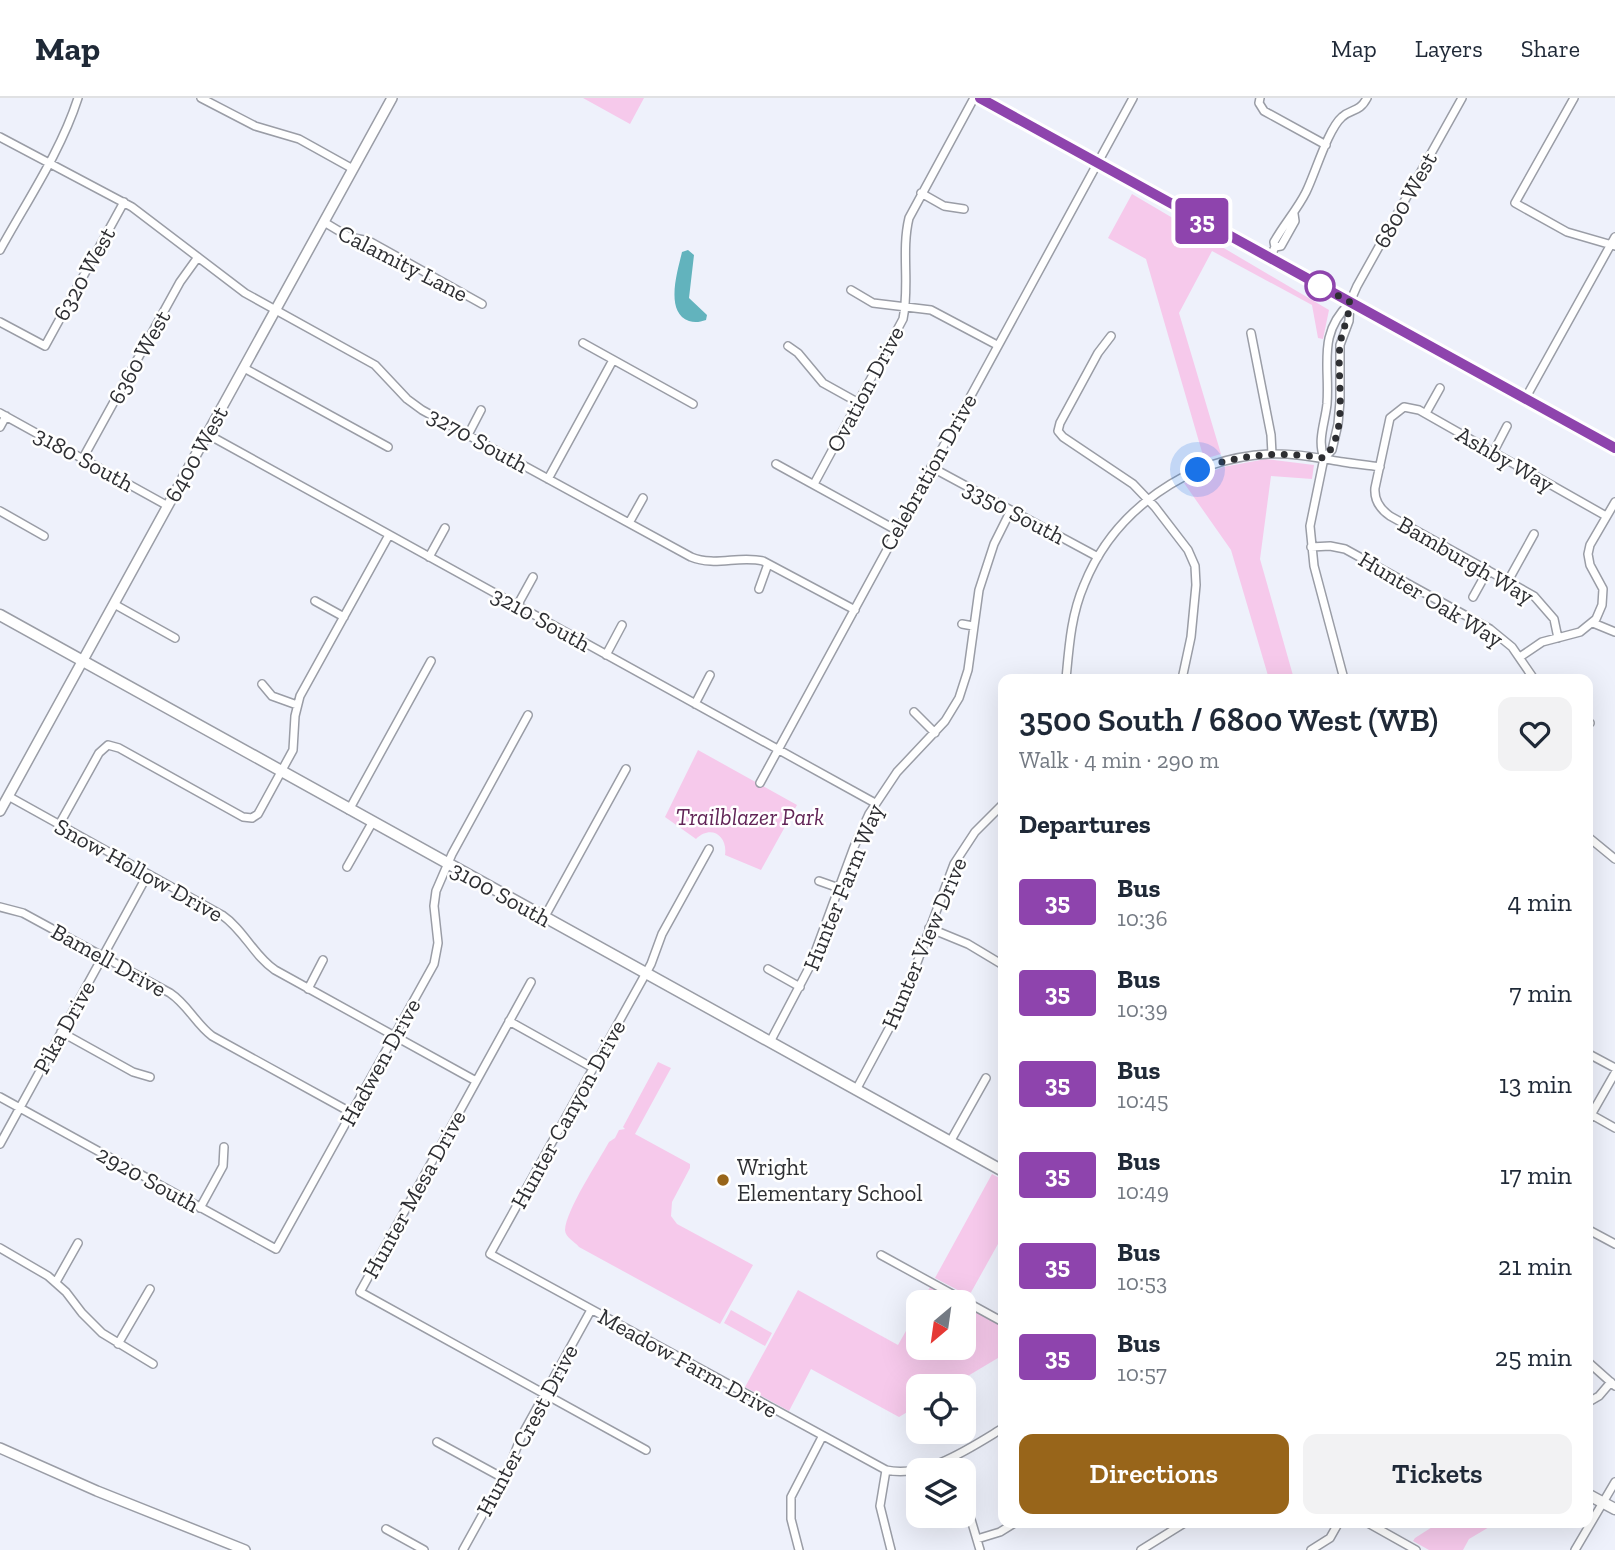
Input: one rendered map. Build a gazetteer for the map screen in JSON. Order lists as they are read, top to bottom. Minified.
{"streets":{"main road":["3100 South"],"street":["6800 West","Calamity Lane","6320 West","6360 West","Ovation Drive","3270 South","6400 West","3180 South","Ashby Way","Celebration Drive","3350 South","Bamburgh Way","Hunter Oak Way","3210 South","Snow Hollow Drive","Hunter Farm Way","Hunter View Drive","Bamell Drive","Pika Drive","Hadwen Drive","Hunter Canyon Drive","2920 South","Hunter Mesa Drive","Meadow Farm Drive","Hunter Crest Drive"]},"crossings":[["Calamity Lane","6400 West"],["6320 West","3270 South"],["6360 West","3270 South"],["6360 West","3180 South"],["3270 South","6400 West"],["6400 West","3180 South"],["6400 West","3210 South"],["6400 West","Snow Hollow Drive"],["6400 West","3100 South"],["Ashby Way","Bamburgh Way"],["Celebration Drive","3350 South"],["Celebration Drive","3210 South"],["3350 South","Hunter Farm Way"],["3210 South","Hunter Farm Way"],["Snow Hollow Drive","Pika Drive"],["Snow Hollow Drive","Hadwen Drive"],["Snow Hollow Drive","Hunter Mesa Drive"],["Hunter Farm Way","3100 South"],["3100 South","Hunter View Drive"],["3100 South","Hadwen Drive"],["3100 South","Hunter Canyon Drive"],["Bamell Drive","Pika Drive"],["Bamell Drive","Hadwen Drive"],["Pika Drive","2920 South"],["Hadwen Drive","2920 South"],["Hunter Canyon Drive","Meadow Farm Drive"],["Hunter Mesa Drive","Hunter Crest Drive"],["Meadow Farm Drive","Hunter Crest Drive"]],"parks":["Trailblazer Park"],"places":["Wright Elementary School"],"lines":["bus line 35"],"north":"bottom left","page":{"header":"Map","nav":["Map","Layers","Share"],"on_map":"35","heading":[["3500 South / 6800 West (WB)","Walk · 4 min · 290 m"],"Departures"],"list":[{"mark":"35","name":"Bus","note":"10:36","value":"4 min"},{"mark":"35","name":"Bus","note":"10:39","value":"7 min"},{"mark":"35","name":"Bus","note":"10:45","value":"13 min"},{"mark":"35","name":"Bus","note":"10:49","value":"17 min"},{"mark":"35","name":"Bus","note":"10:53","value":"21 min"},{"mark":"35","name":"Bus","note":"10:57","value":"25 min"}],"buttons":["Directions","Tickets"]}}
